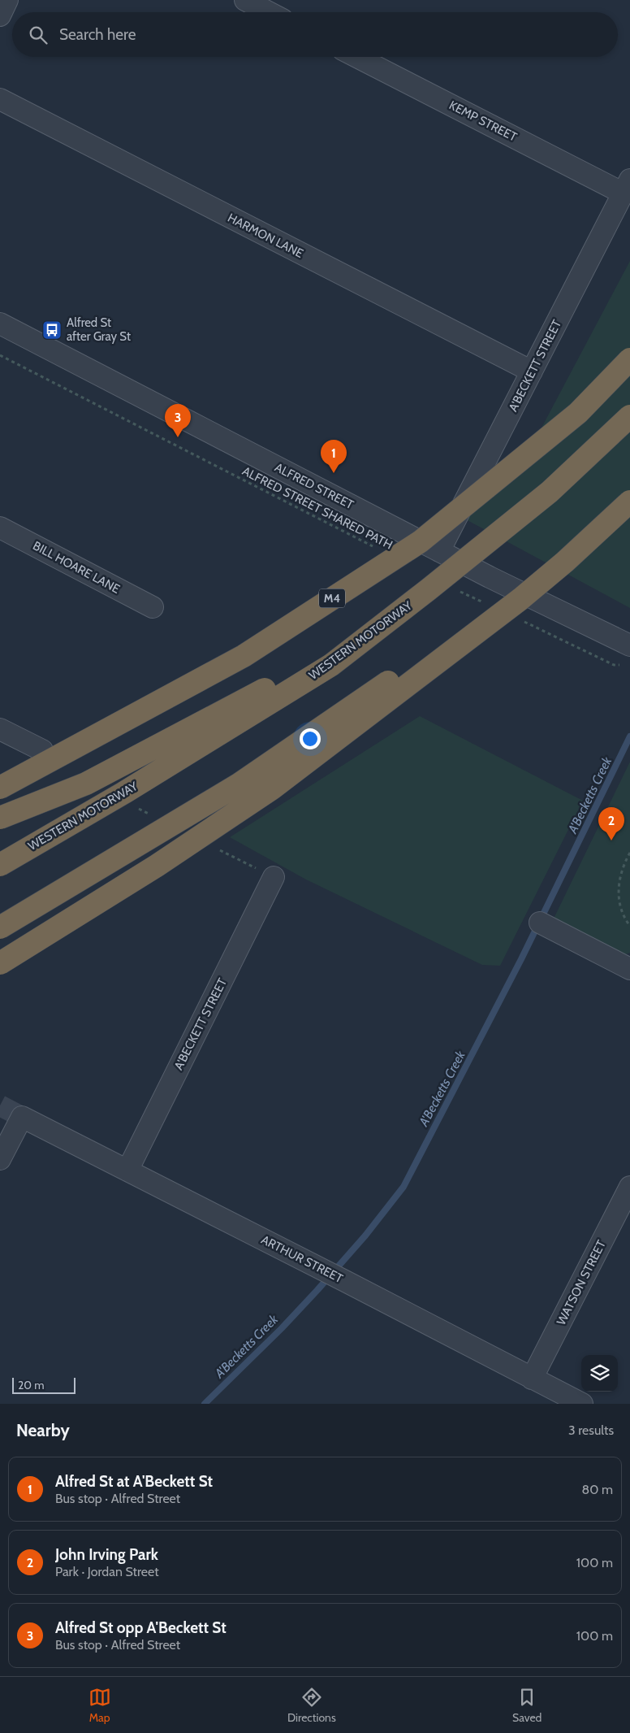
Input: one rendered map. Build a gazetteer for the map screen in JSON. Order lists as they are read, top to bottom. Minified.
{"streets":{"highway":["M4","WESTERN MOTORWAY"],"street":["KEMP STREET","HARMON LANE","A'BECKETT STREET","ALFRED STREET","BILL HOARE LANE","ARTHUR STREET","WATSON STREET"],"path":["ALFRED STREET SHARED PATH"]},"crossings":[["KEMP STREET","A'BECKETT STREET"],["HARMON LANE","A'BECKETT STREET"],["A'BECKETT STREET","ALFRED STREET"],["A'BECKETT STREET","ARTHUR STREET"],["ARTHUR STREET","WATSON STREET"]],"water":["A'Becketts Creek"],"places":{"bus stop":["Alfred St after Gray St"]},"scale_bar":"20 m","page":{"search":"Search here","pins":["3","1","2"],"scale":"20 m","heading":["Nearby","3 results"],"list":[{"mark":"1","name":"Alfred St at A'Beckett St","note":"Bus stop · Alfred Street","value":"80 m"},{"mark":"2","name":"John Irving Park","note":"Park · Jordan Street","value":"100 m"},{"mark":"3","name":"Alfred St opp A'Beckett St","note":"Bus stop · Alfred Street","value":"100 m"}],"nav":["Map","Directions","Saved"]}}
